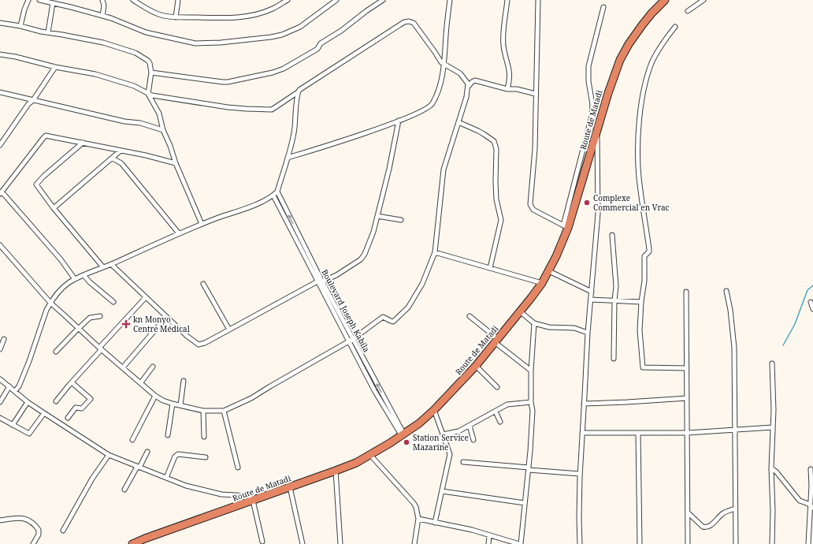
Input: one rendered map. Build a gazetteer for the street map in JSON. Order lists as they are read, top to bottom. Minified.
{"streets":{"highway":["Route de Matadi"],"street":["Boulevard Joseph Kabila"]},"crossings":[["Route de Matadi","Boulevard Joseph Kabila"]],"places":{"other":["Complexe Commercial en Vrac","Station Service Mazarine"],"health":["kn Monyo Centre Médical"]}}
